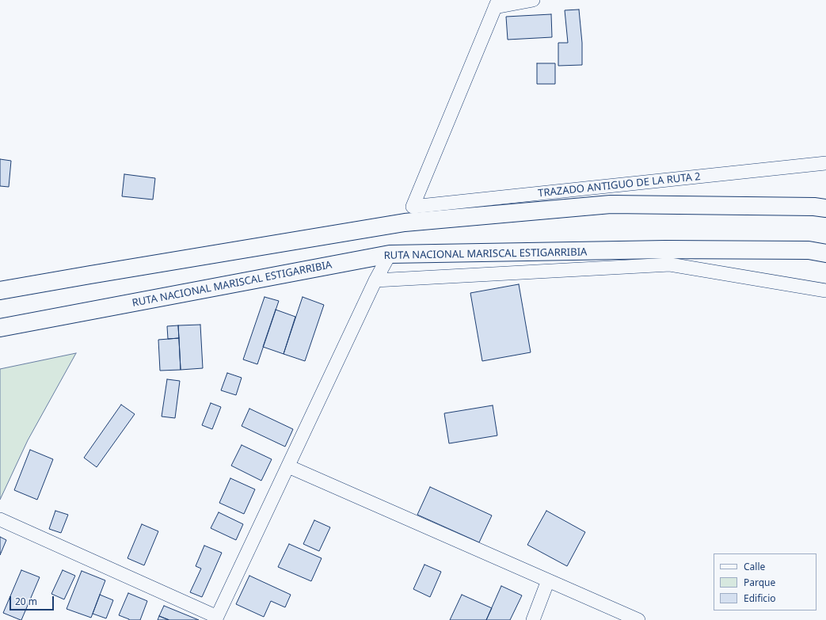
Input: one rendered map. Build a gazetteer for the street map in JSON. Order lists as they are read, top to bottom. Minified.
{"streets":{"highway":["RUTA NACIONAL MARISCAL ESTIGARRIBIA"],"street":["TRAZADO ANTIGUO DE LA RUTA 2"]},"legend":["Calle","Parque","Edificio"],"scale_bar":"20 m"}
